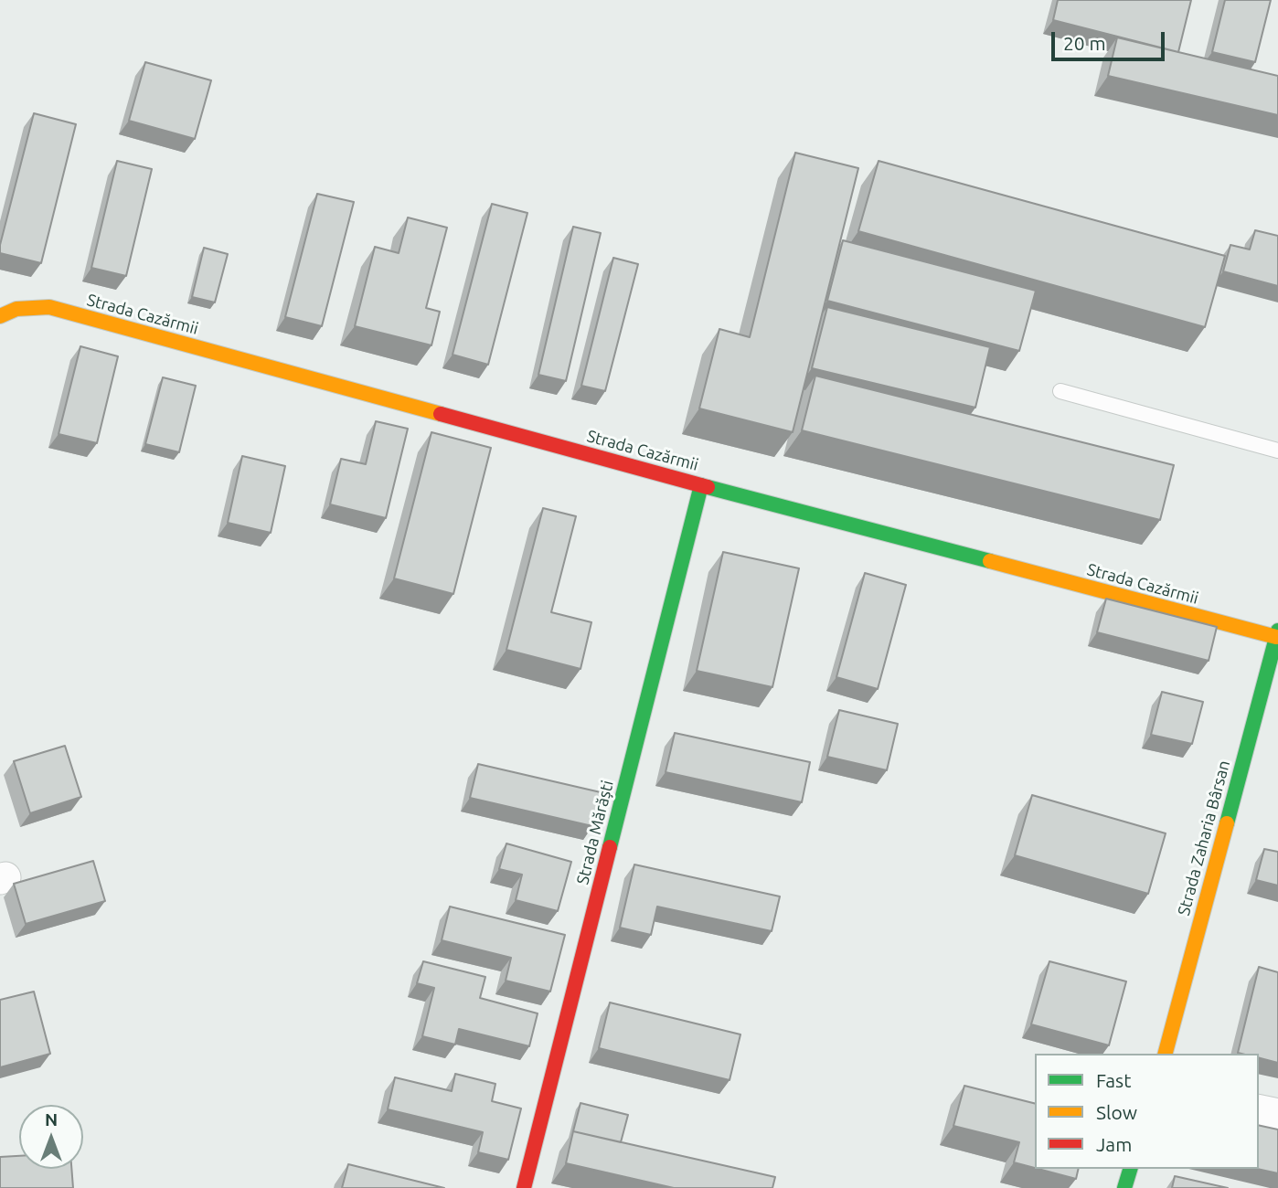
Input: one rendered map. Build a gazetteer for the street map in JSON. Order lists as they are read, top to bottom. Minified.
{"streets":{"street":["Strada Cazărmii","Strada Mărăști","Strada Zaharia Bârsan"]},"crossings":[["Strada Cazărmii","Strada Mărăști"],["Strada Cazărmii","Strada Zaharia Bârsan"]],"legend":["Fast","Slow","Jam"],"scale_bar":"20 m","north":"top"}
